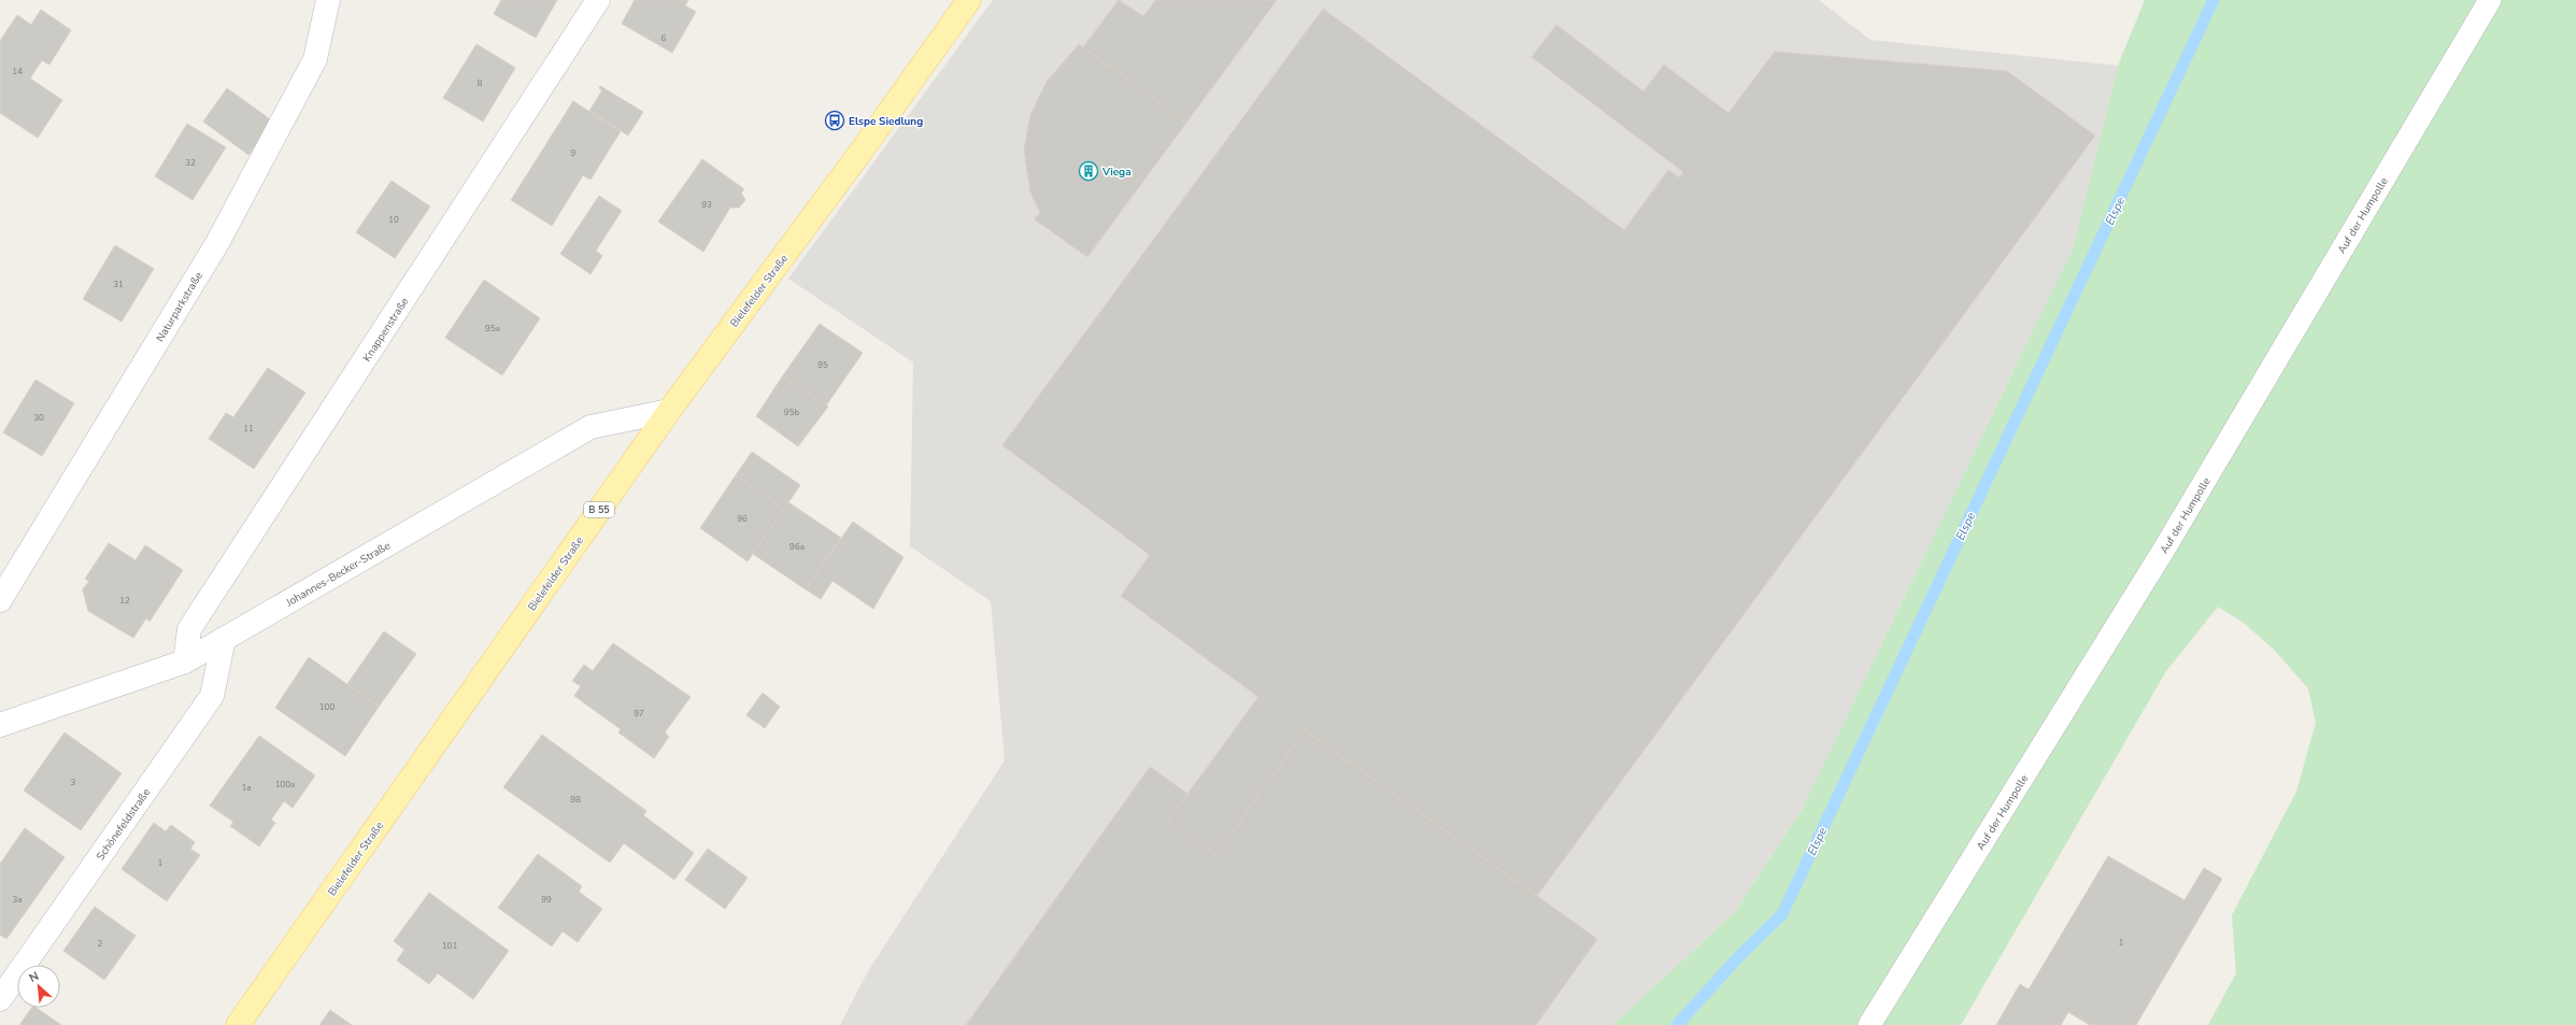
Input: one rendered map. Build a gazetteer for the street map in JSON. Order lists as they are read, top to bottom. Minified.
{"streets":{"main road":["Bielefelder Straße","B 55"],"street":["Naturparkstraße","Knappenstraße","Johannes-Becker-Straße","Schönefeldstraße"],"lane":["Auf der Humpolle"]},"crossings":[["Bielefelder Straße","Johannes-Becker-Straße"],["Knappenstraße","Johannes-Becker-Straße"],["Johannes-Becker-Straße","Schönefeldstraße"]],"water":["Elspe"],"places":{"bus stop":["Elspe Siedlung"],"building":["Viega"]},"house_numbers":["6","14","8","9","32","93","10","31","95a","95","95b","30","11","96","96a","12","100","97","3","100a","1a","98","1","3a","99","1","2","101"],"north":"top left"}
